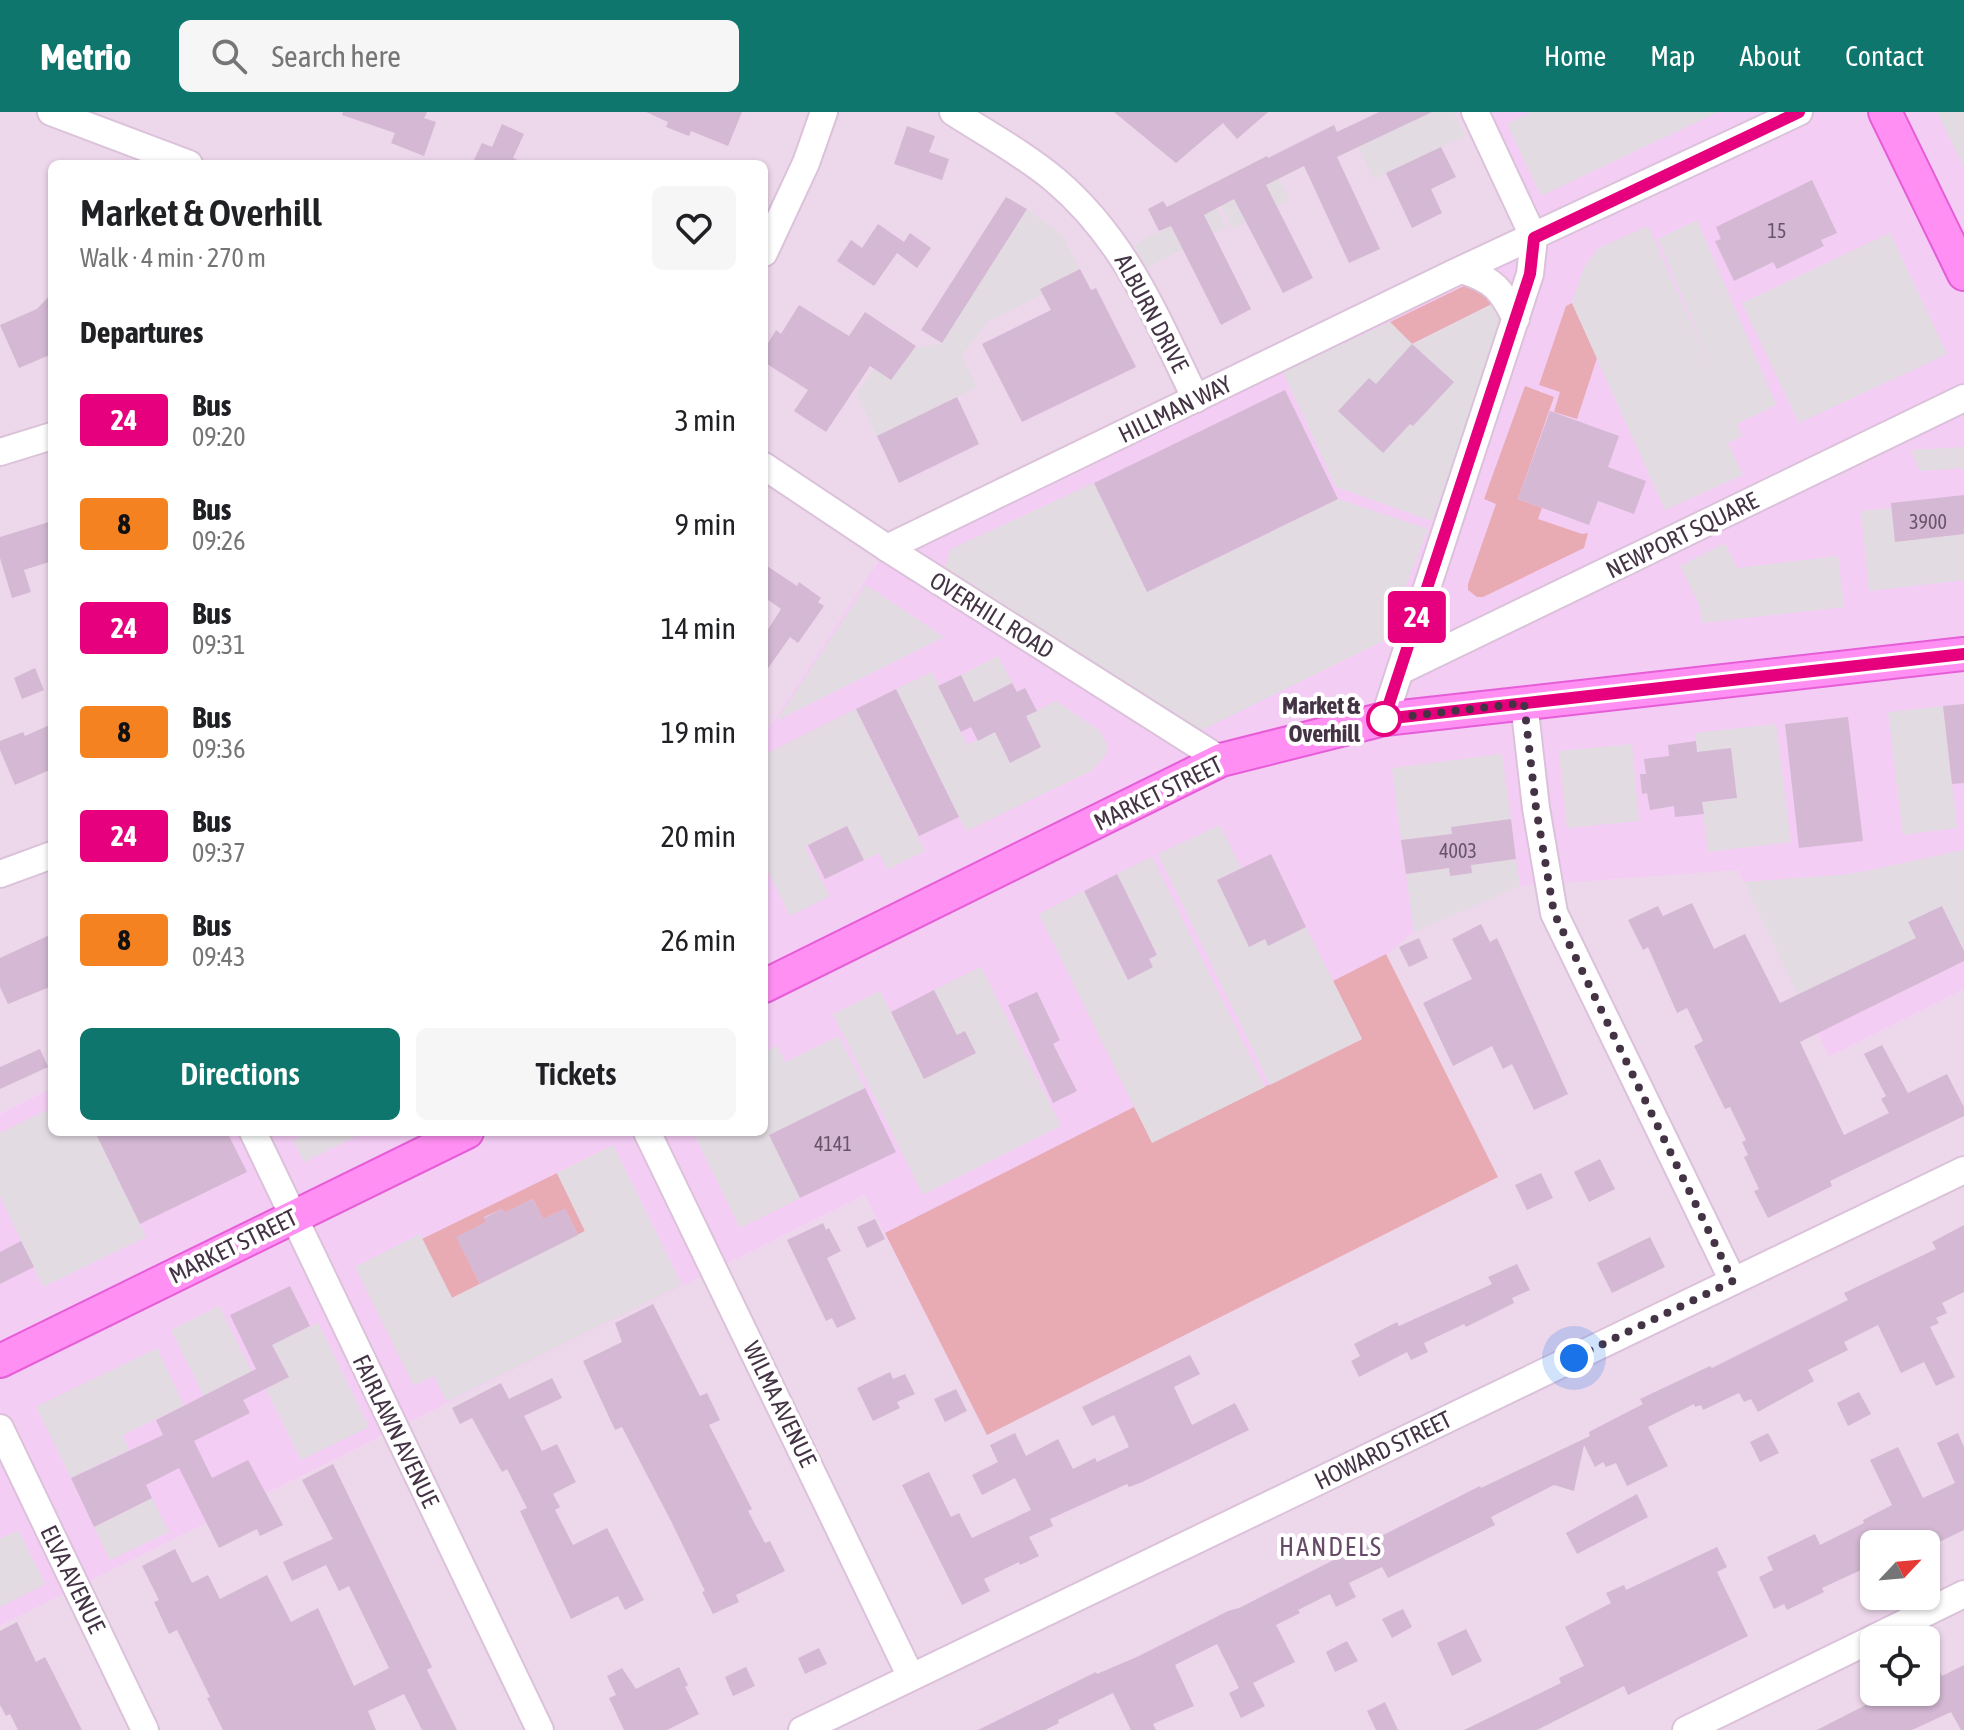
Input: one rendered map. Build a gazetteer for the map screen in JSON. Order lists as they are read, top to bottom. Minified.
{"streets":{"main road":["MARKET STREET"],"street":["ALBURN DRIVE","HILLMAN WAY","NEWPORT SQUARE","OVERHILL ROAD","WILMA AVENUE","FAIRLAWN AVENUE","HOWARD STREET","ELVA AVENUE"]},"crossings":[["ALBURN DRIVE","HILLMAN WAY"],["HILLMAN WAY","OVERHILL ROAD"],["OVERHILL ROAD","MARKET STREET"],["MARKET STREET","FAIRLAWN AVENUE"],["WILMA AVENUE","HOWARD STREET"]],"districts":["HANDELS"],"places":["Market & Overhill"],"lines":["bus line 24"],"house_numbers":["15","3900","4003","4141"],"north":"top right","page":{"header":"Metrio","search":"Search here","nav":["Home","Map","About","Contact"],"on_map":"24","heading":[["Market & Overhill","Walk · 4 min · 270 m"],"Departures"],"list":[{"mark":"24","name":"Bus","note":"09:20","value":"3 min"},{"mark":"8","name":"Bus","note":"09:26","value":"9 min"},{"mark":"24","name":"Bus","note":"09:31","value":"14 min"},{"mark":"8","name":"Bus","note":"09:36","value":"19 min"},{"mark":"24","name":"Bus","note":"09:37","value":"20 min"},{"mark":"8","name":"Bus","note":"09:43","value":"26 min"}],"buttons":["Directions","Tickets"]}}
